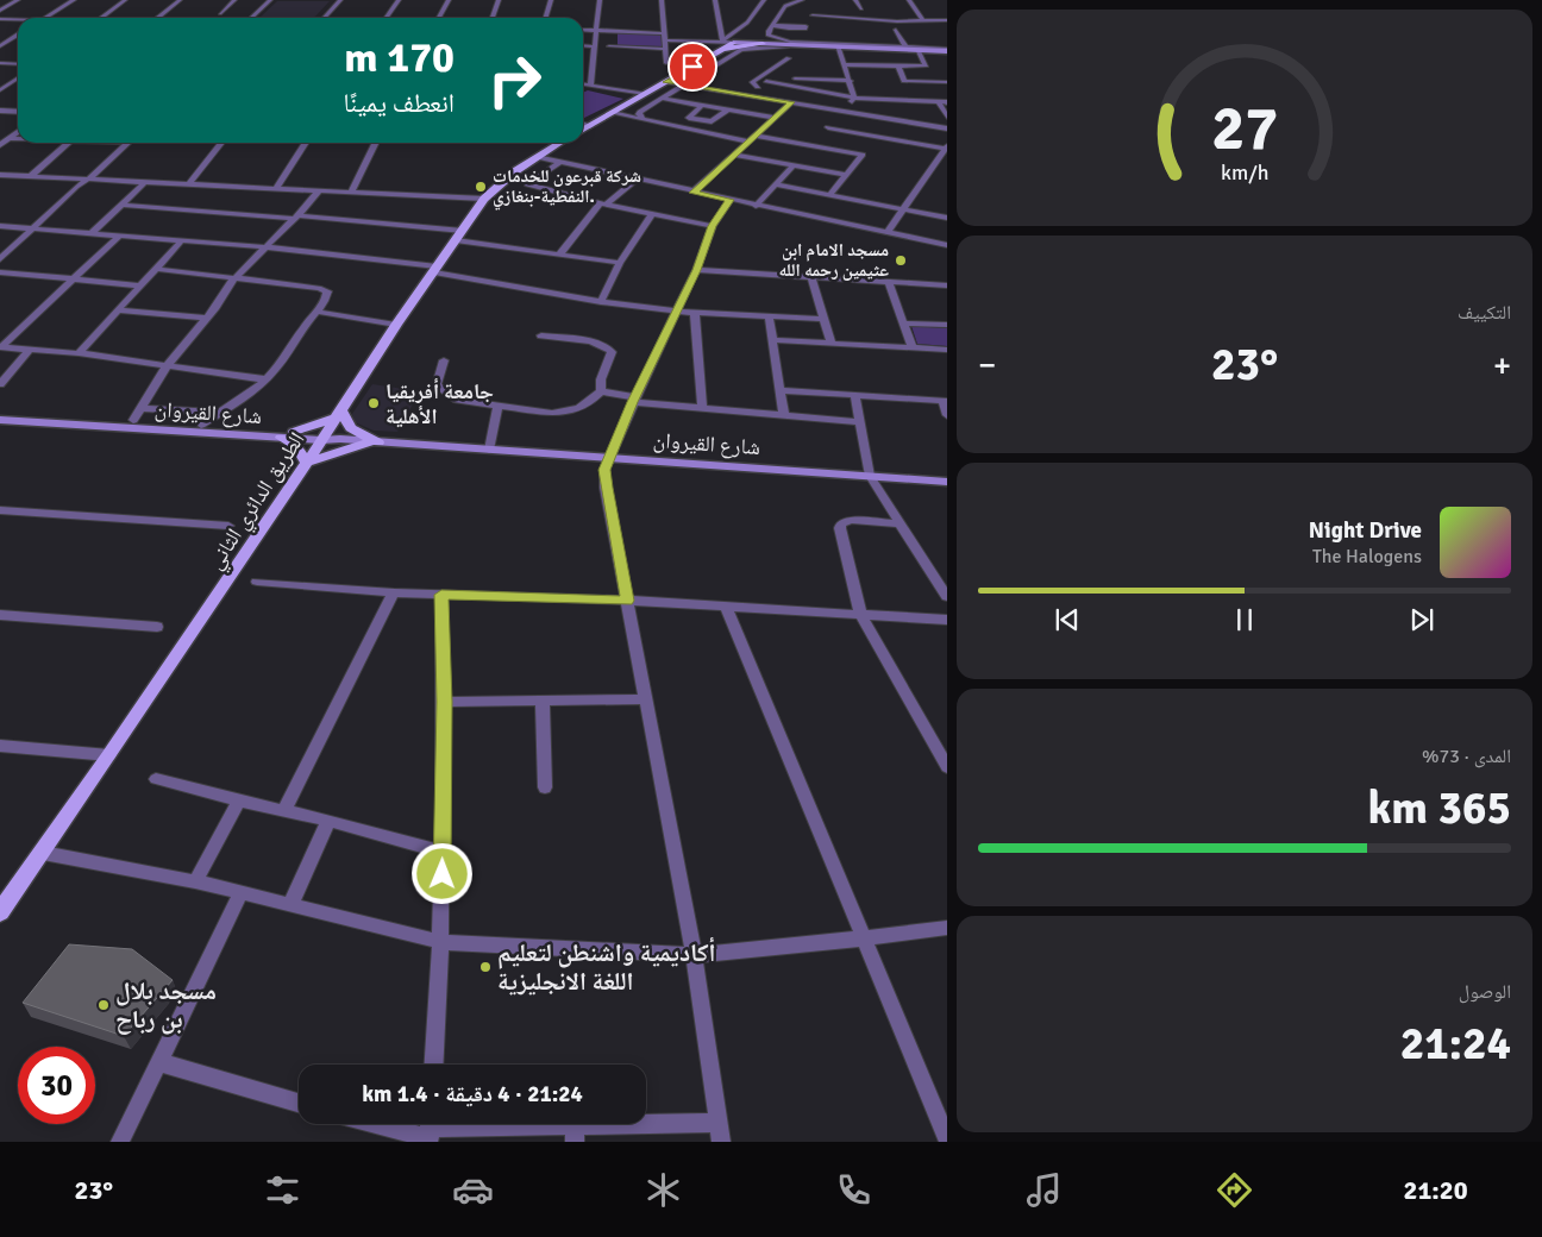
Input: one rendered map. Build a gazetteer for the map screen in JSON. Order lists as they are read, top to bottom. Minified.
{"streets":{"main road":["شارع القيروان","الطريق الدائري الثاني"]},"crossings":[["شارع القيروان","الطريق الدائري الثاني"]],"places":["شركة قبرعون للخدمات النفطية-بنغازي.","مسجد الامام ابن عثيمين رحمه الله","جامعة أفريقيا الأهلية","أكاديمية واشنطن لتعليم اللغة الانجليزية","مسجد بلال بن رباح"],"page":{"turn":["170 m","انعطف يمينًا"],"tile":["التكييف",["المدى · 73%","365 km"],["الوصول","21:24"]],"heat":["−","23°","+"],"song":["Night Drive","The Halogens"],"limit":"30","trip":"21:24 · 4 دقيقة · 1.4 km","tabs":["21:20","23°"],"gauge":["27","km/h"]}}
